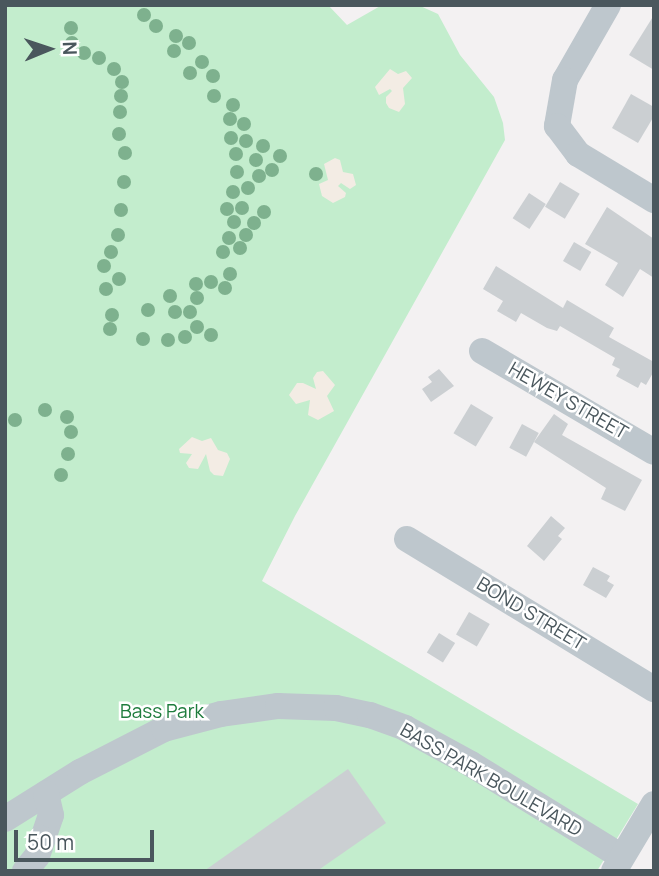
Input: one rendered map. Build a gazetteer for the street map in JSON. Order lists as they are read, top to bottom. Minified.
{"streets":{"street":["HEWEY STREET","BOND STREET","BASS PARK BOULEVARD"]},"parks":["Bass Park"],"scale_bar":"50 m","north":"right"}
